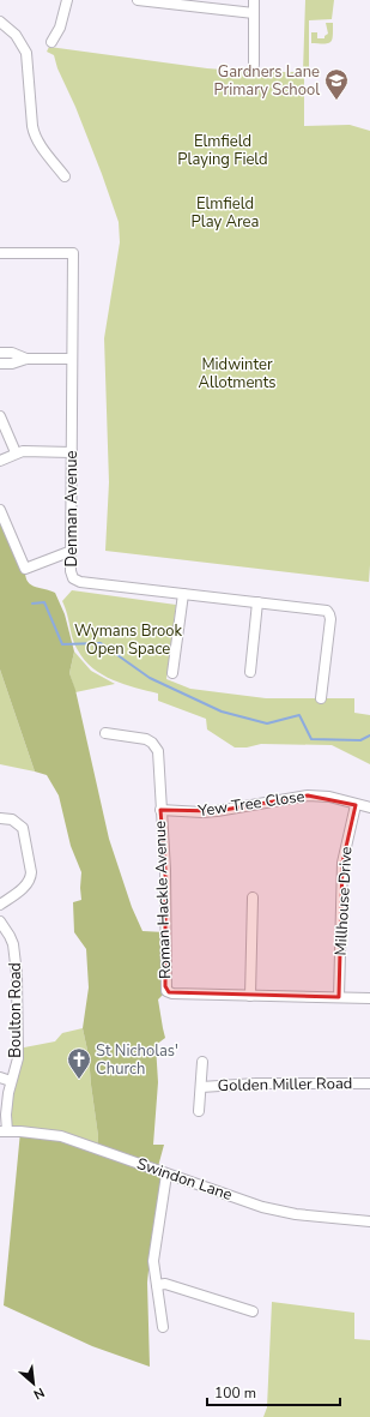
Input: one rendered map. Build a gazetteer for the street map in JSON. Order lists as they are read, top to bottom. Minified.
{"streets":{"street":["Denman Avenue","Yew Tree Close","Roman Hackle Avenue","Millhouse Drive","Boulton Road","Golden Miller Road","Swindon Lane"]},"crossings":[["Yew Tree Close","Roman Hackle Avenue"],["Yew Tree Close","Millhouse Drive"],["Roman Hackle Avenue","Millhouse Drive"],["Boulton Road","Swindon Lane"]],"parks":["Elmfield Playing Field","Elmfield Play Area","Midwinter Allotments","Wymans Brook Open Space"],"places":{"school or university":["Gardners Lane Primary School"],"church":["St Nicholas' Church"]},"scale_bar":"100 m","north":"bottom right"}
